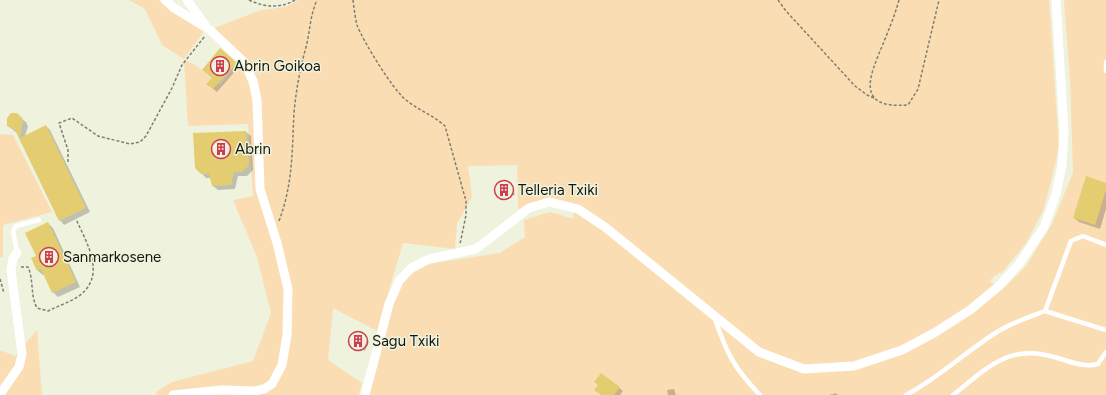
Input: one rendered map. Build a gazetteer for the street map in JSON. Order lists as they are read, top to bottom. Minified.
{"places":{"building":["Abrin Goikoa","Abrin","Telleria Txiki","Sanmarkosene","Sagu Txiki"]}}
